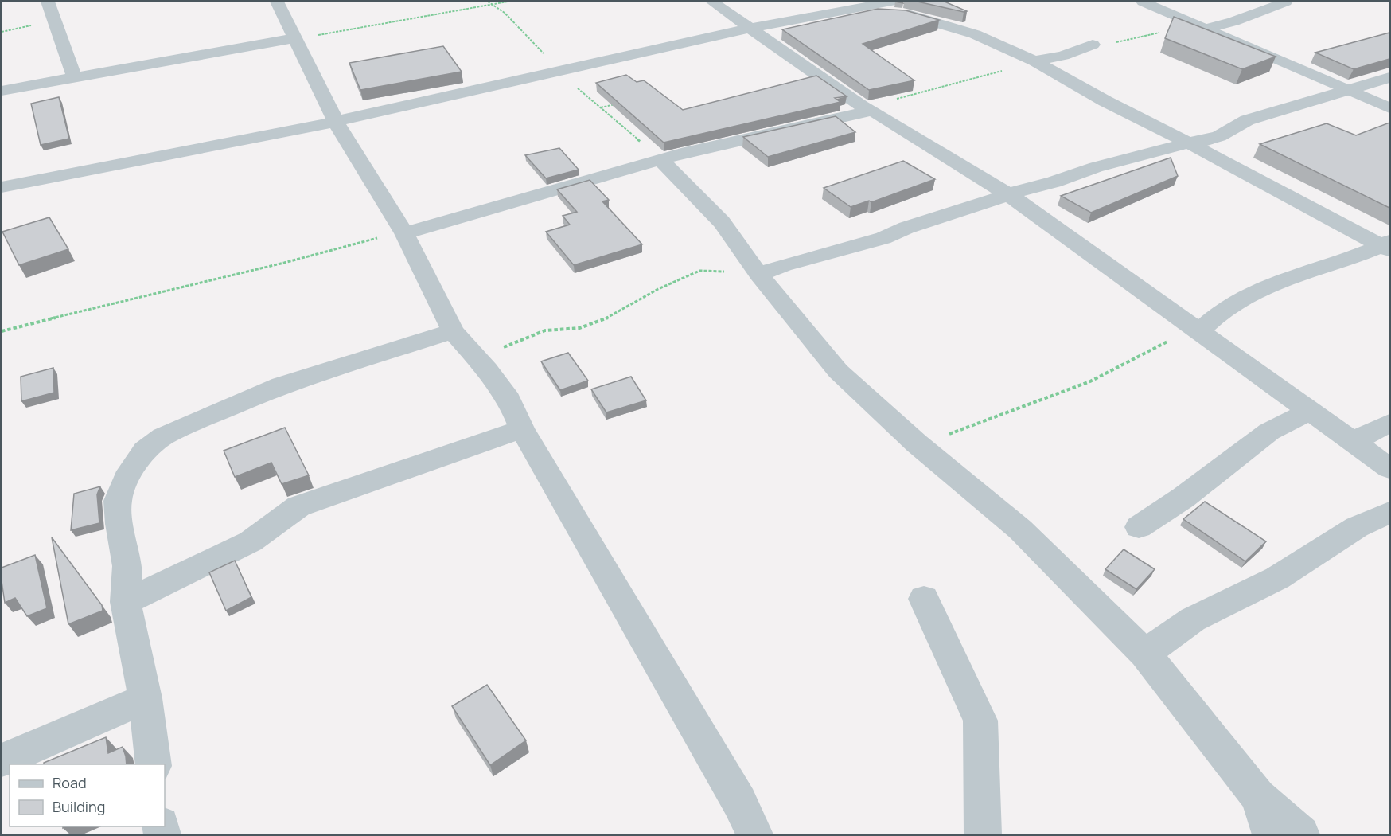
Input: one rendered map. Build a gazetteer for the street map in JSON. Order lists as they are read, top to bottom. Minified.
{"legend":["Road","Building"]}
